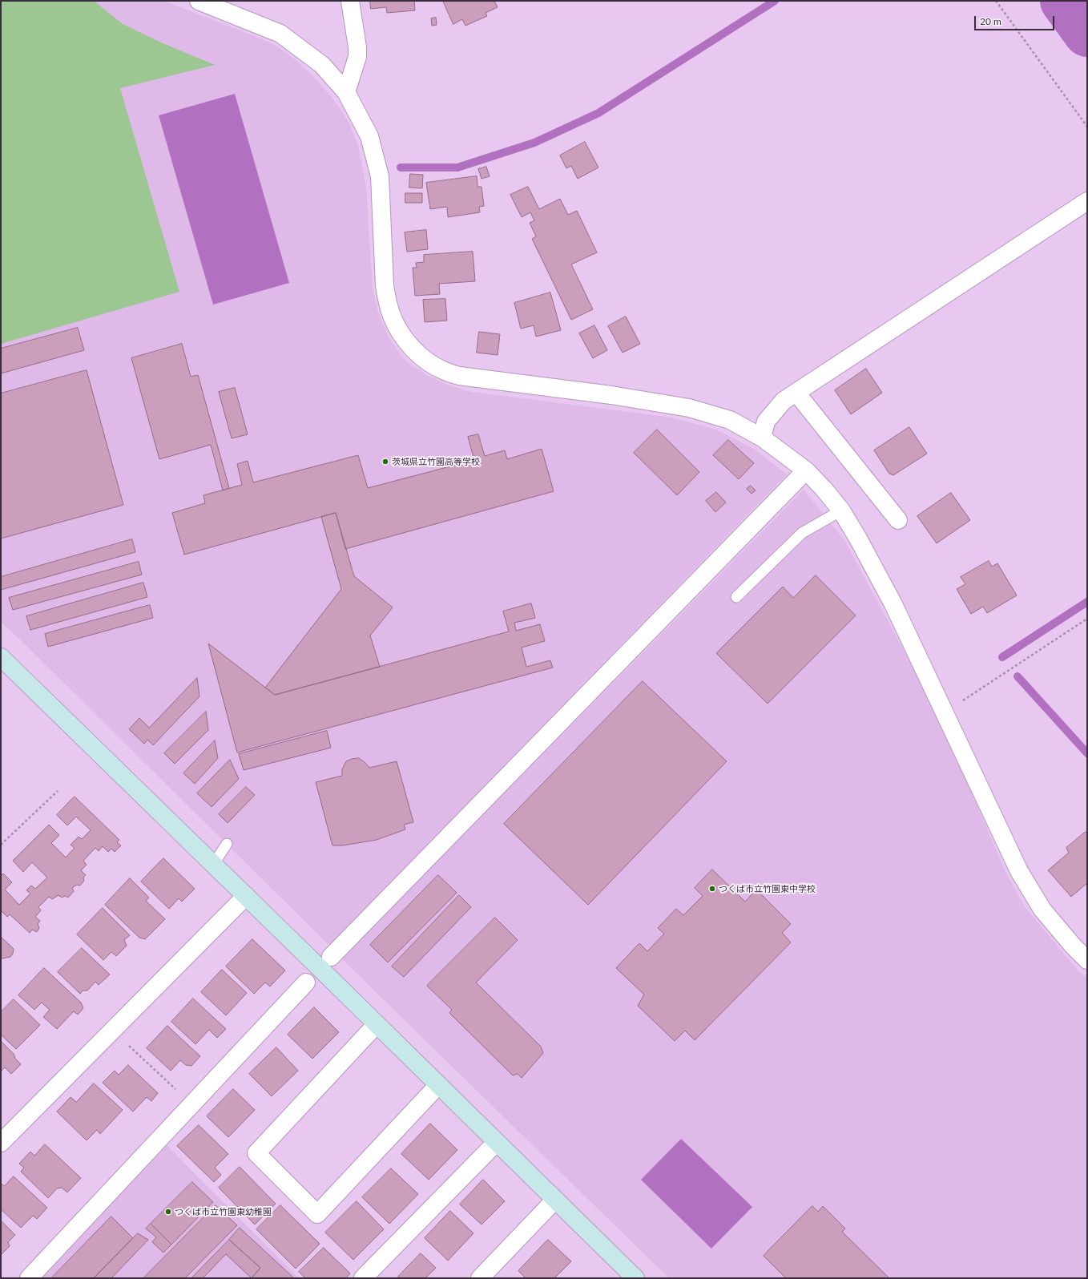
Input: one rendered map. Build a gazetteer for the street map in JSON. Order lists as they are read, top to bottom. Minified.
{"places":["茨城県立竹園高等学校","つくば市立竹園東中学校","つくば市立竹園東幼稚園"],"scale_bar":"20 m"}
